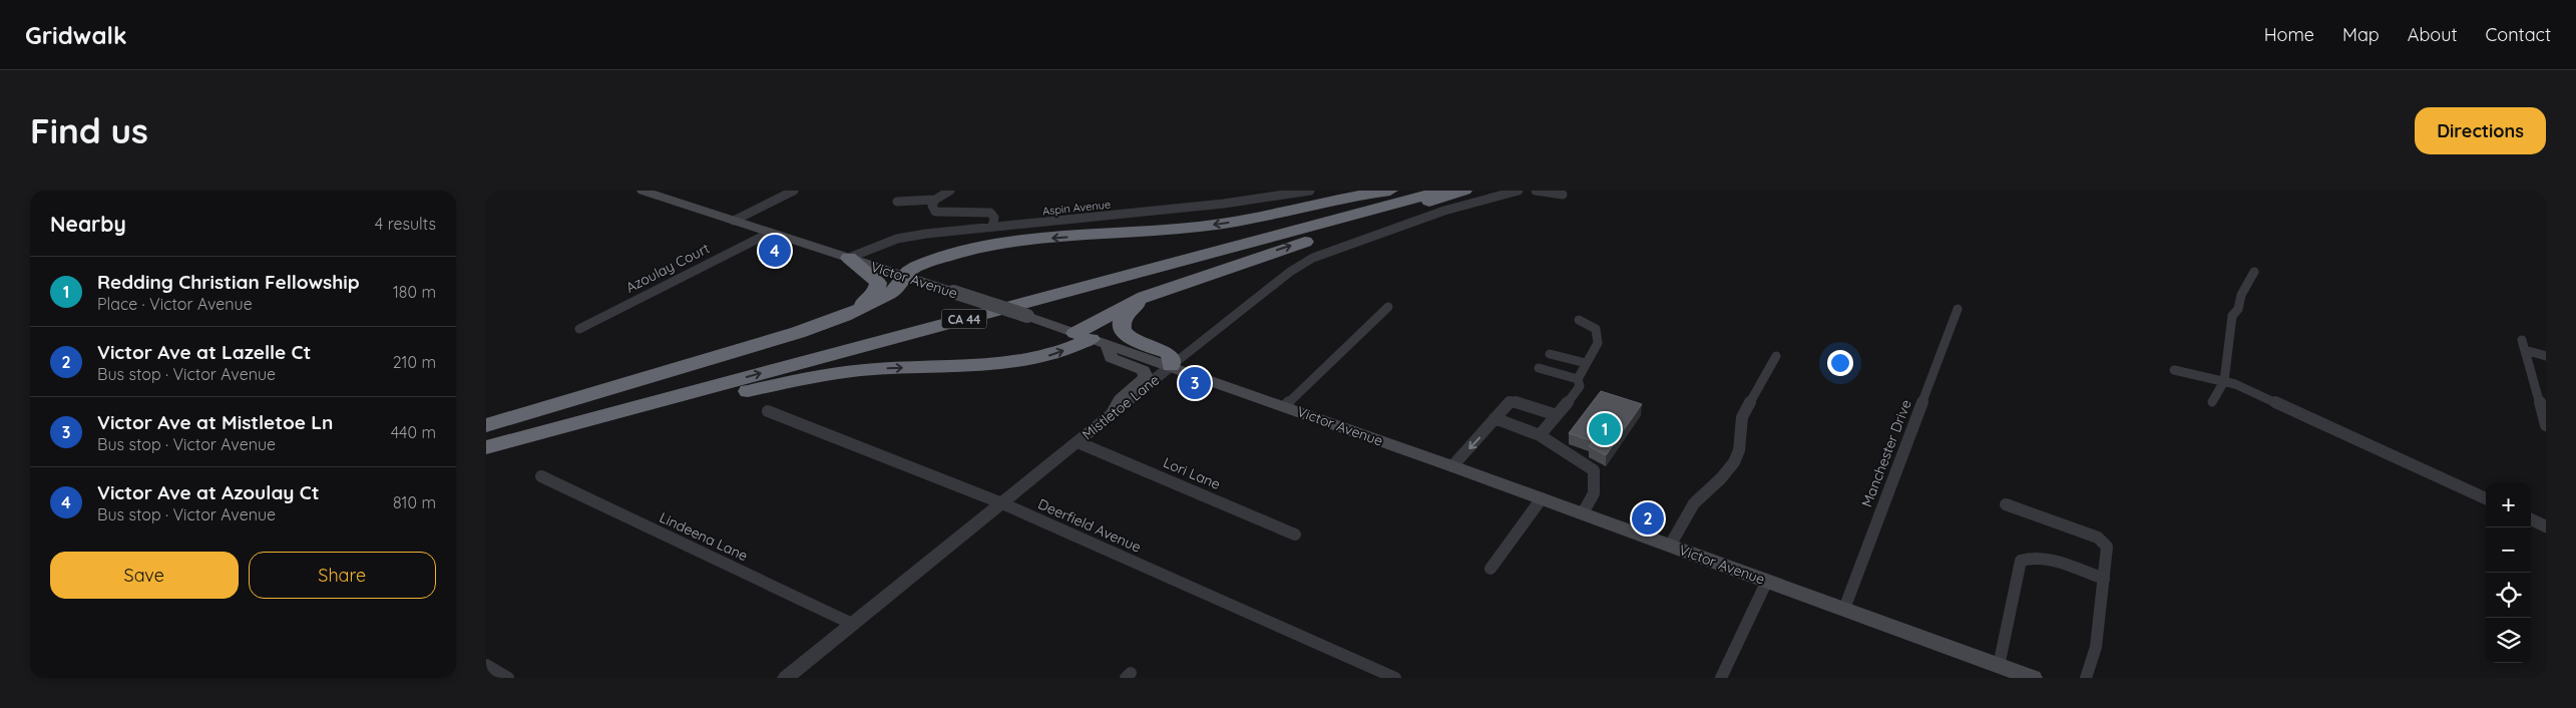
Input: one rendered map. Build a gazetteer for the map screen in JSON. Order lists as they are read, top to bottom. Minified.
{"streets":{"highway":["CA 44"],"main road":["Victor Avenue"],"street":["Aspin Avenue","Azoulay Court","Mistletoe Lane","Manchester Drive","Lori Lane","Deerfield Avenue","Lindeena Lane"]},"crossings":[["Aspin Avenue","Victor Avenue"],["Azoulay Court","Victor Avenue"],["Victor Avenue","Mistletoe Lane"],["Victor Avenue","Manchester Drive"],["Mistletoe Lane","Lori Lane"],["Mistletoe Lane","Deerfield Avenue"],["Mistletoe Lane","Lindeena Lane"]],"page":{"header":"Gridwalk","nav":["Home","Map","About","Contact"],"buttons":["Directions",["Save","Share"]],"title":"Find us","heading":["Nearby","4 results"],"pins":["4","3","1","2"],"list":[{"mark":"1","name":"Redding Christian Fellowship","note":"Place · Victor Avenue","value":"180 m"},{"mark":"2","name":"Victor Ave at Lazelle Ct","note":"Bus stop · Victor Avenue","value":"210 m"},{"mark":"3","name":"Victor Ave at Mistletoe Ln","note":"Bus stop · Victor Avenue","value":"440 m"},{"mark":"4","name":"Victor Ave at Azoulay Ct","note":"Bus stop · Victor Avenue","value":"810 m"}],"map_buttons":["+","−"]}}
